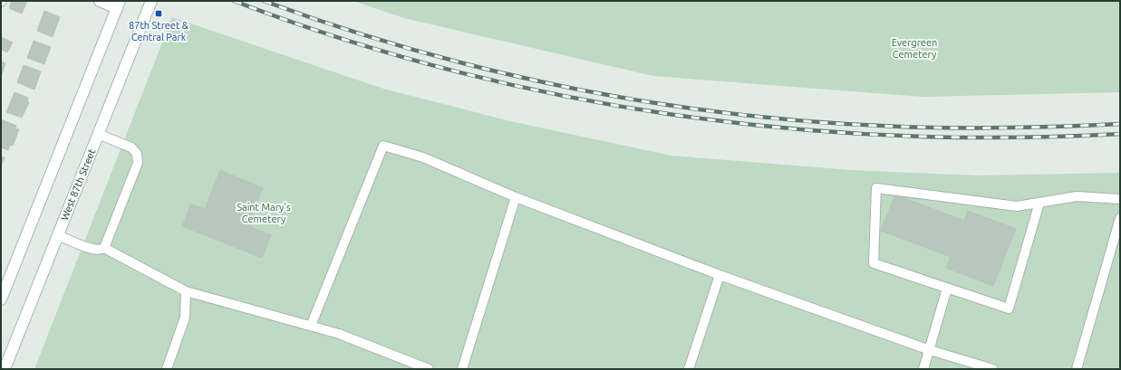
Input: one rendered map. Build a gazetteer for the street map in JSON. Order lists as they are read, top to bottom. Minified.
{"streets":{"main road":["West 87th Street"]},"parks":["Evergreen Cemetery","Saint Mary's Cemetery"],"places":{"transit":["87th Street & Central Park"]}}
